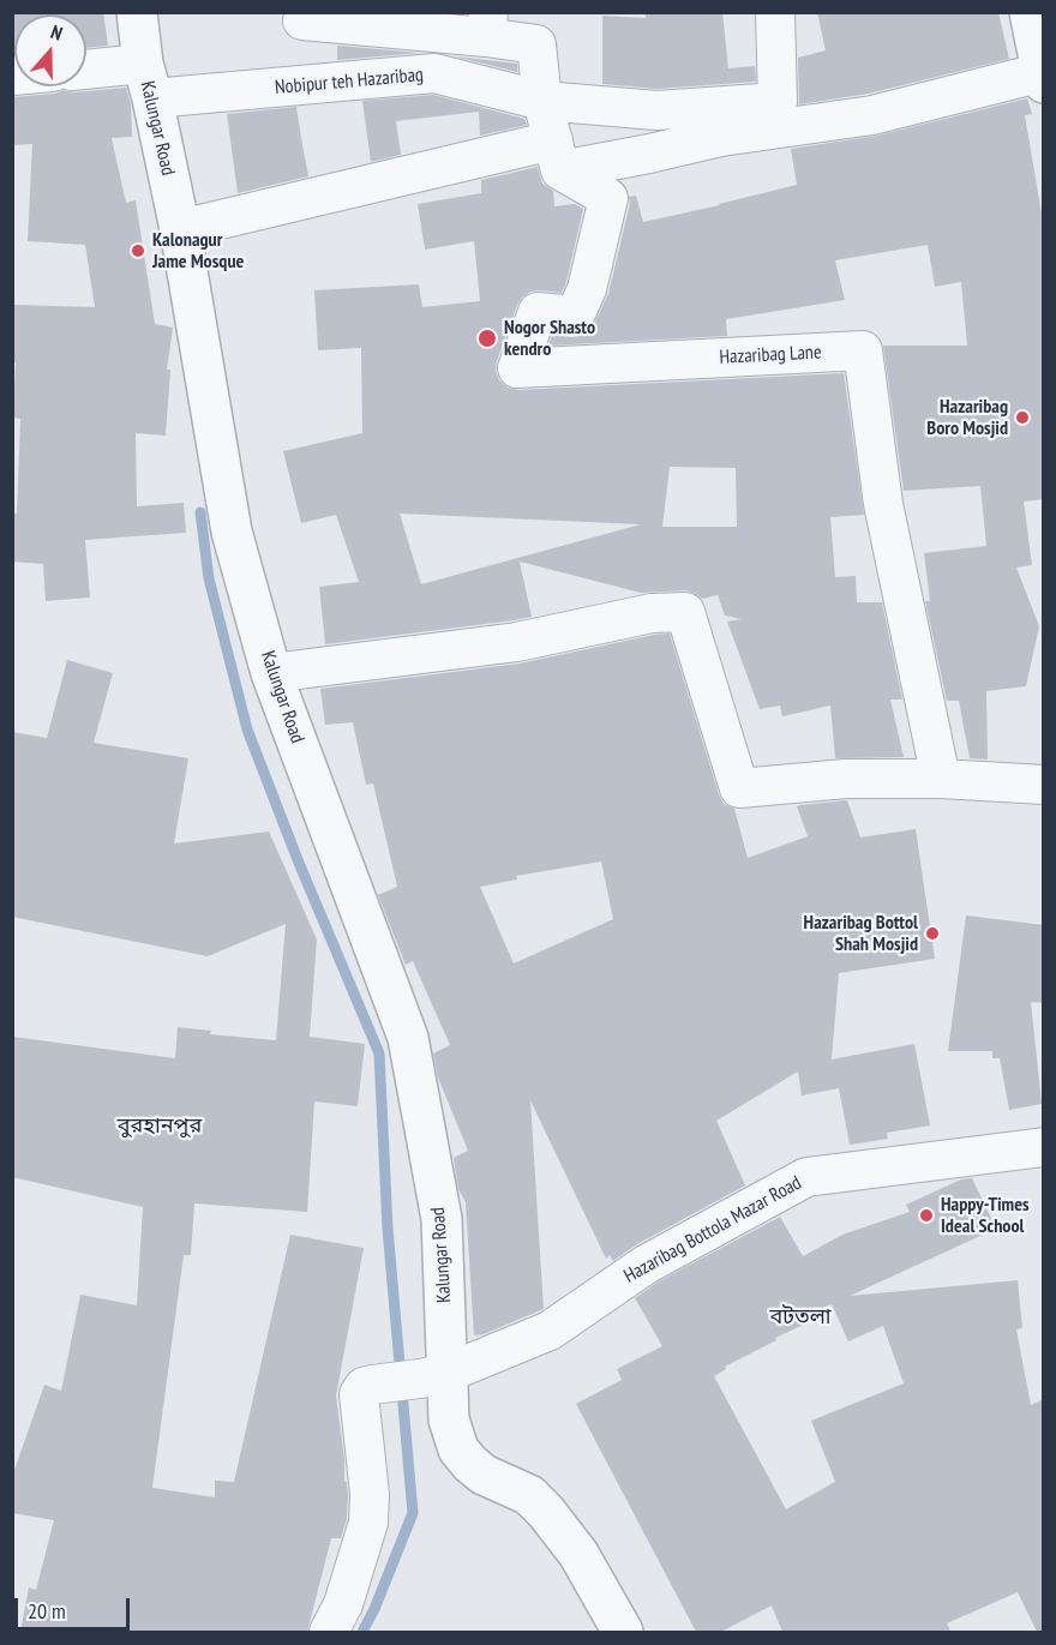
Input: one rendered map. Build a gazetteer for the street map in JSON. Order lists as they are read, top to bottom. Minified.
{"streets":{"street":["Nobipur teh Hazaribag","Kalungar Road","Hazaribag Lane","Hazaribag Bottola Mazar Road"]},"crossings":[["Nobipur teh Hazaribag","Kalungar Road"],["Kalungar Road","Hazaribag Bottola Mazar Road"]],"districts":["বুরহানপুর","বটতলা"],"places":["Kalonagur Jame Mosque","Nogor Shasto kendro","Hazaribag Boro Mosjid","Hazaribag Bottol Shah Mosjid","Happy-Times Ideal School"],"scale_bar":"20 m","north":"top"}
